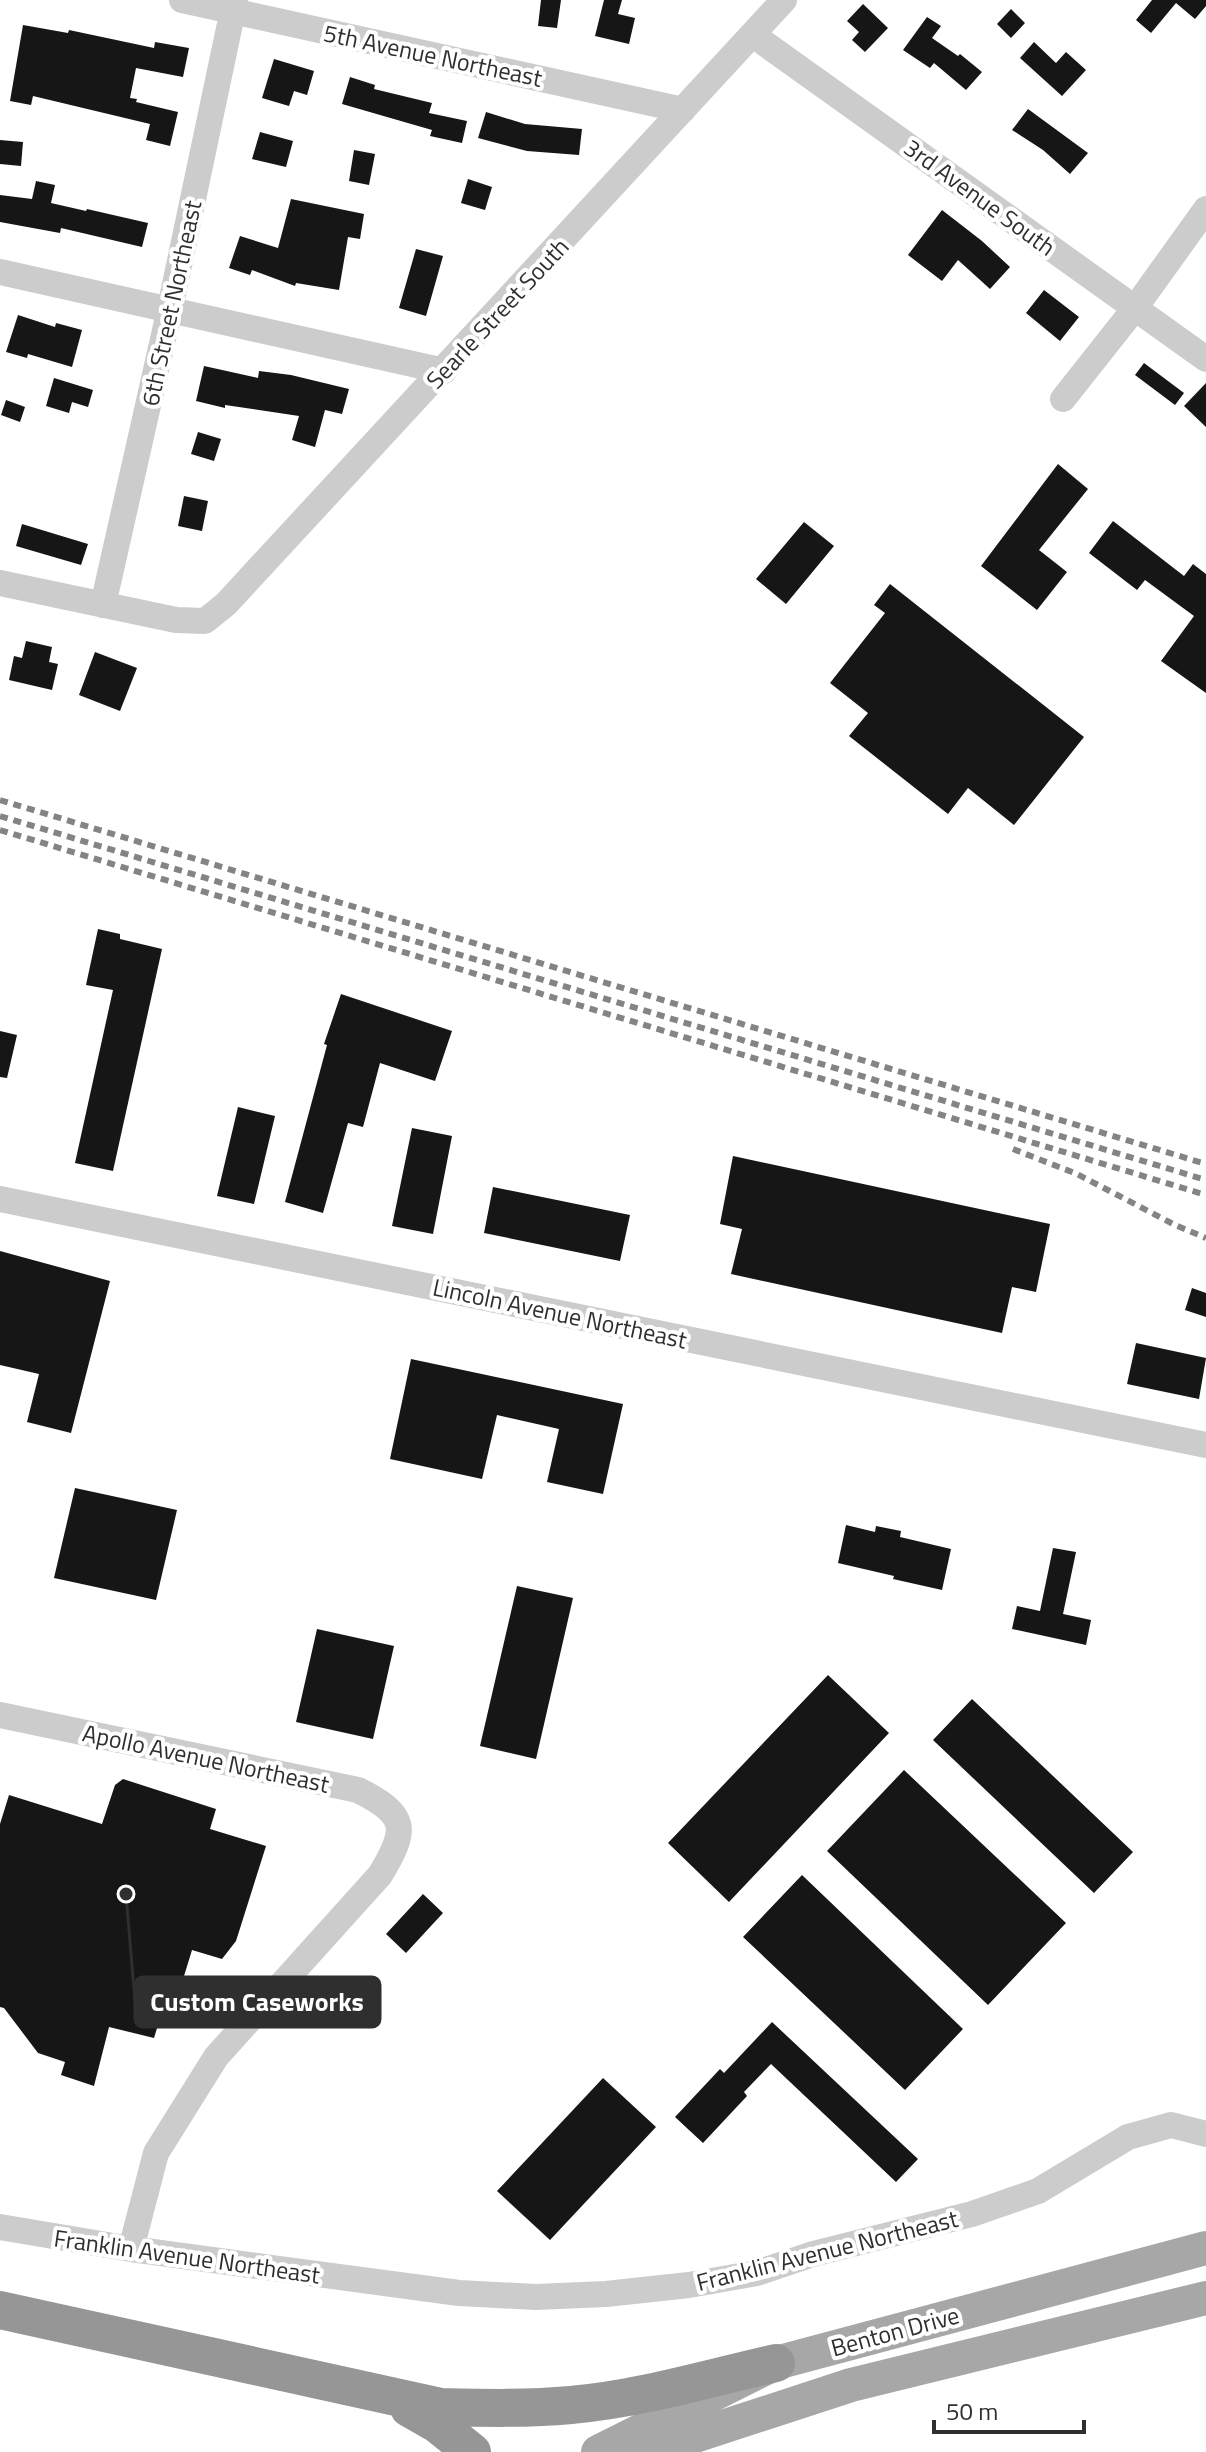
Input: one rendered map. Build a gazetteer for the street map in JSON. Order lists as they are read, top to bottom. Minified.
{"streets":{"main road":["Benton Drive"],"street":["5th Avenue Northeast","3rd Avenue South","6th Street Northeast","Searle Street South","Lincoln Avenue Northeast","Apollo Avenue Northeast","Franklin Avenue Northeast"]},"crossings":[["5th Avenue Northeast","6th Street Northeast"],["5th Avenue Northeast","Searle Street South"],["3rd Avenue South","Searle Street South"],["6th Street Northeast","Searle Street South"],["Apollo Avenue Northeast","Franklin Avenue Northeast"]],"places":["Custom Caseworks"],"scale_bar":"50 m"}
